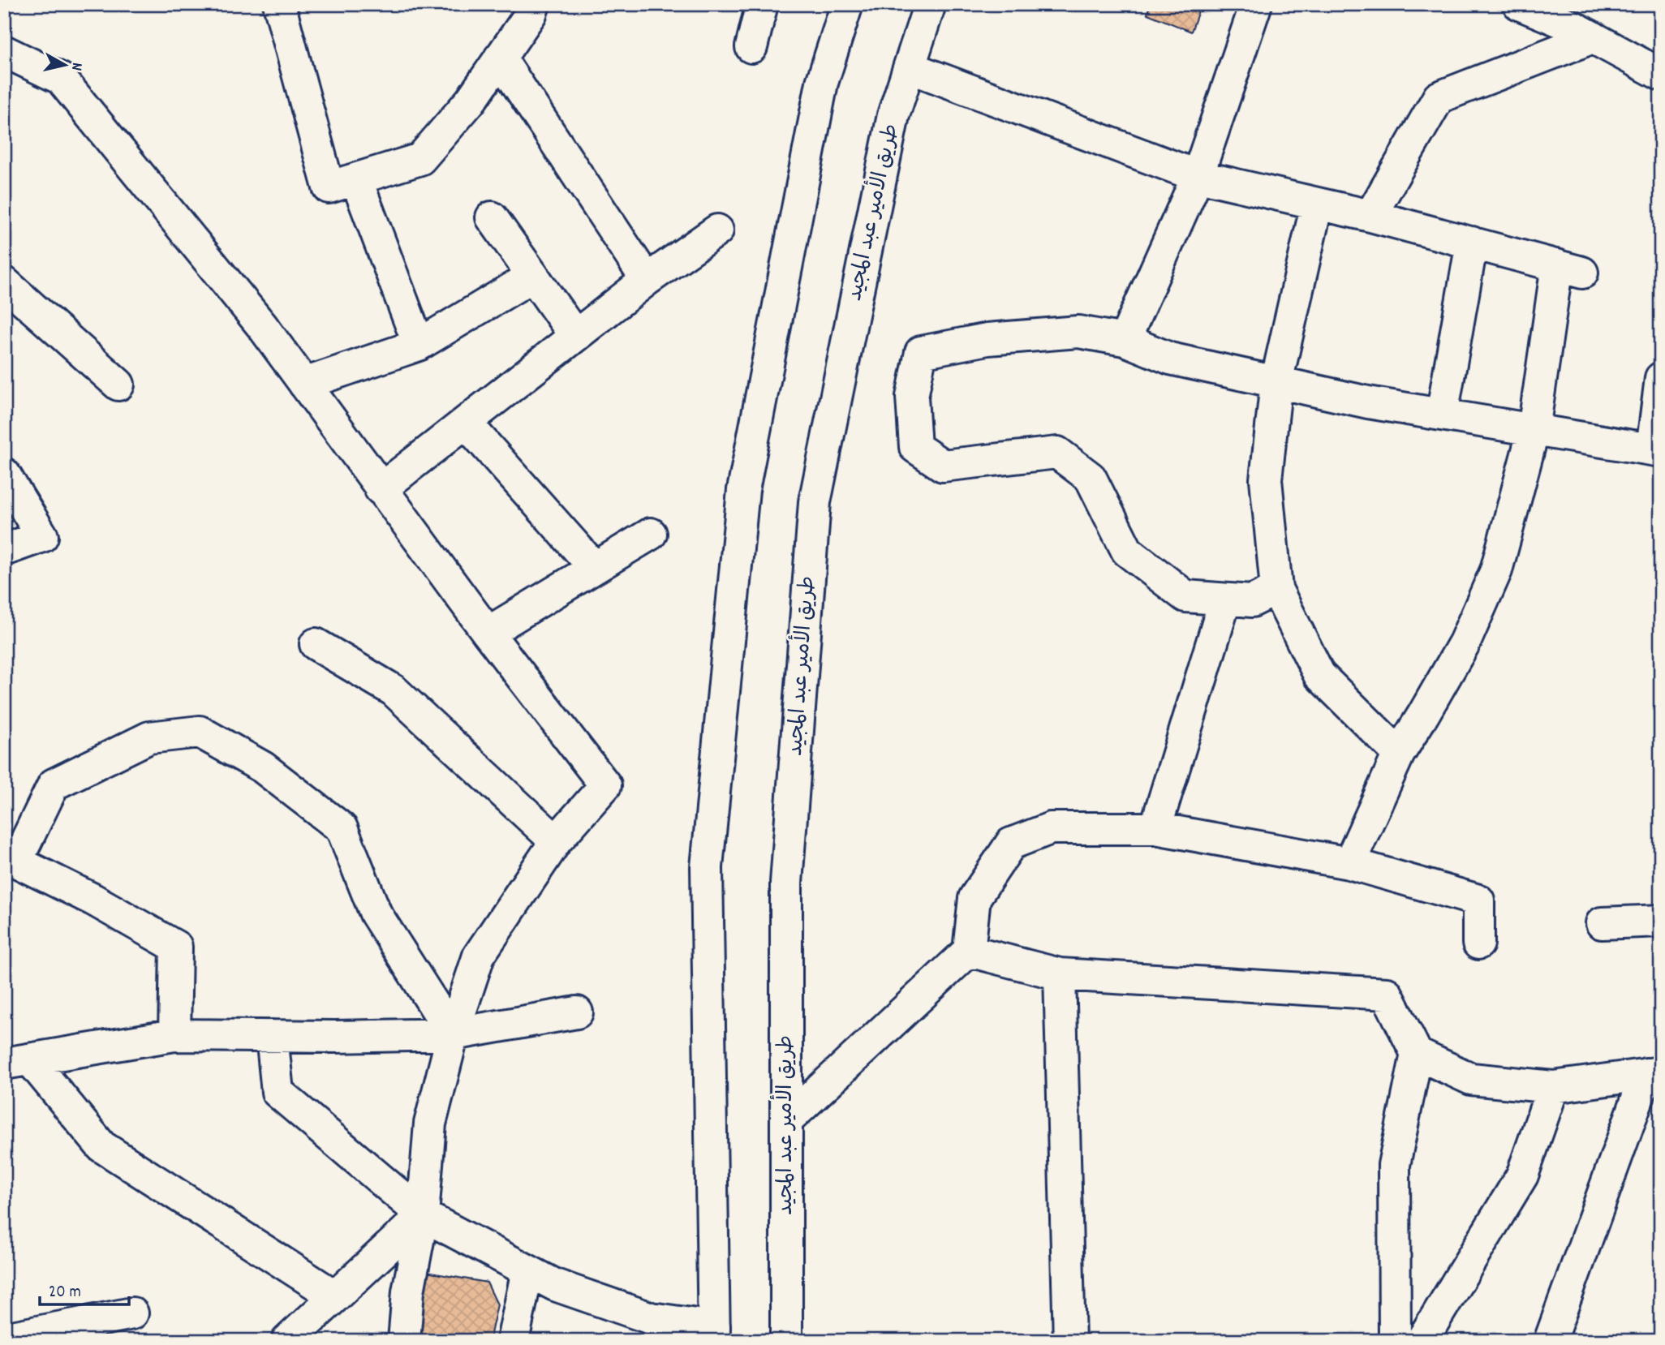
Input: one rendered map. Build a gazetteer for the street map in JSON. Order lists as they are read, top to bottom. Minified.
{"streets":{"street":["طريق الأمير عبد المجيد"]},"scale_bar":"20 m","north":"right"}
